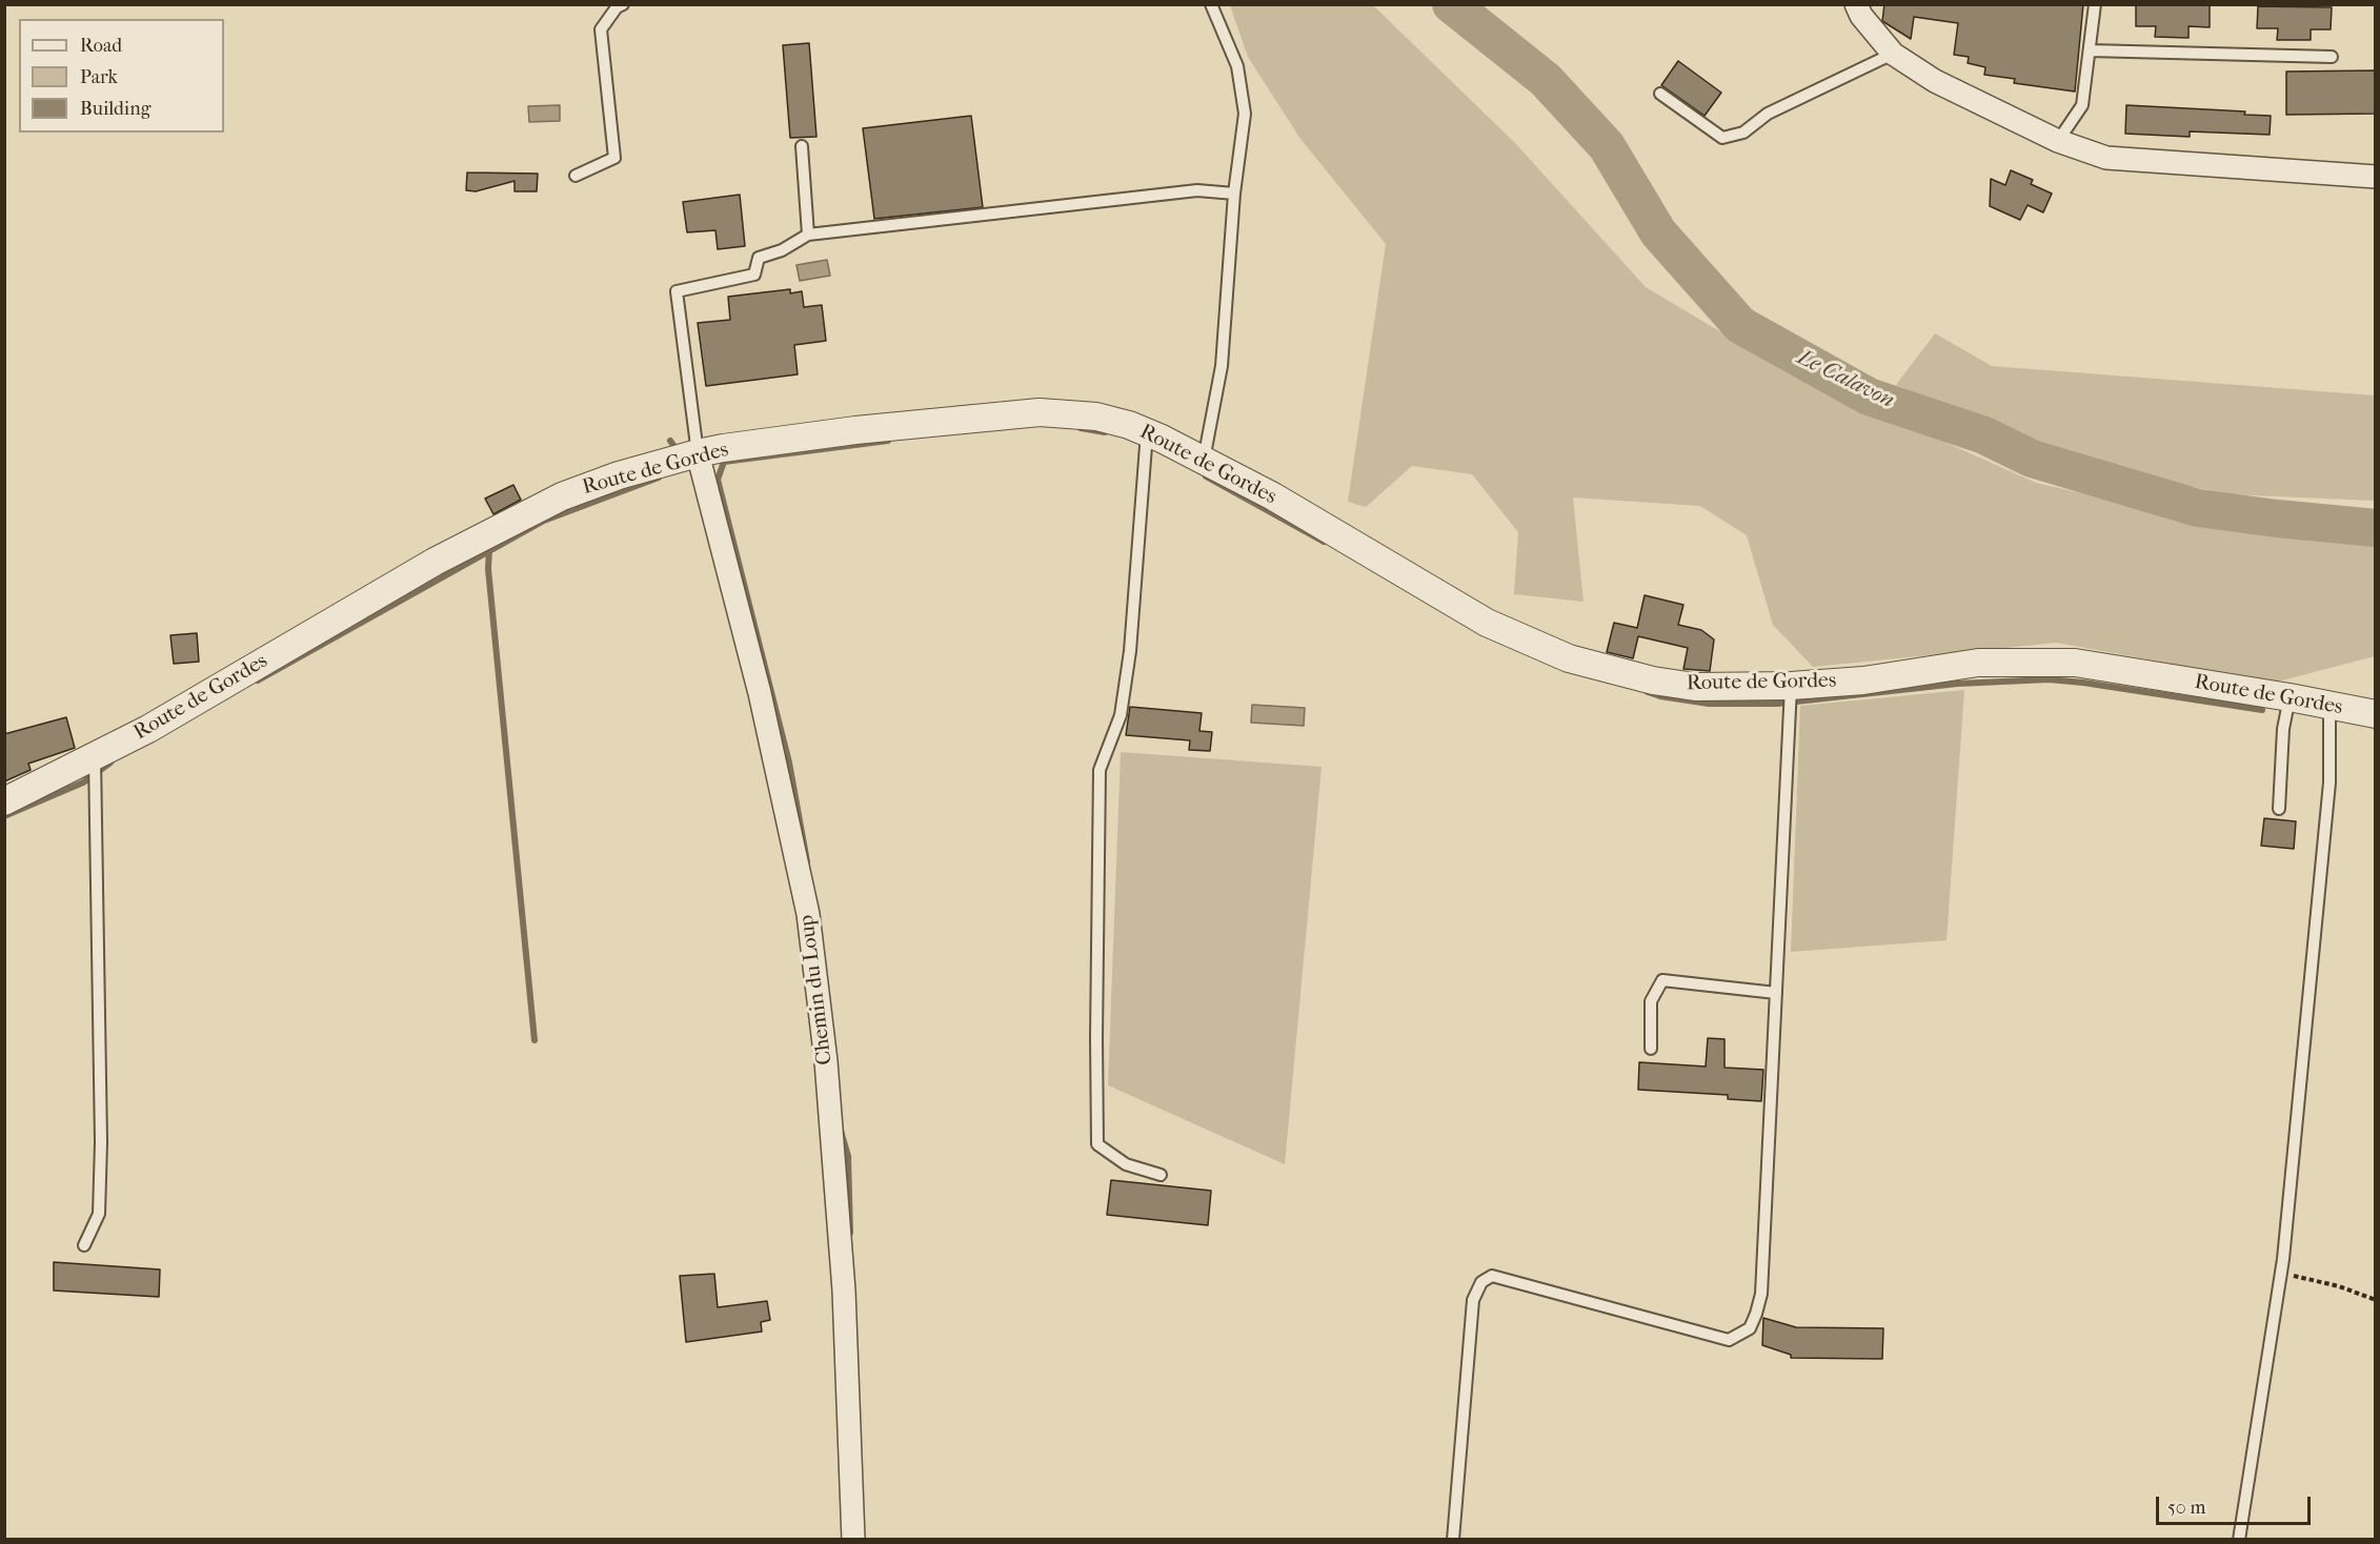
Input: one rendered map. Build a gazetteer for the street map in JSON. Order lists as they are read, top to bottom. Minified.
{"streets":{"street":["Route de Gordes","Chemin du Loup"]},"crossings":[["Route de Gordes","Chemin du Loup"]],"water":["Le Calavon"],"legend":["Road","Park","Building"],"scale_bar":"50 m"}
